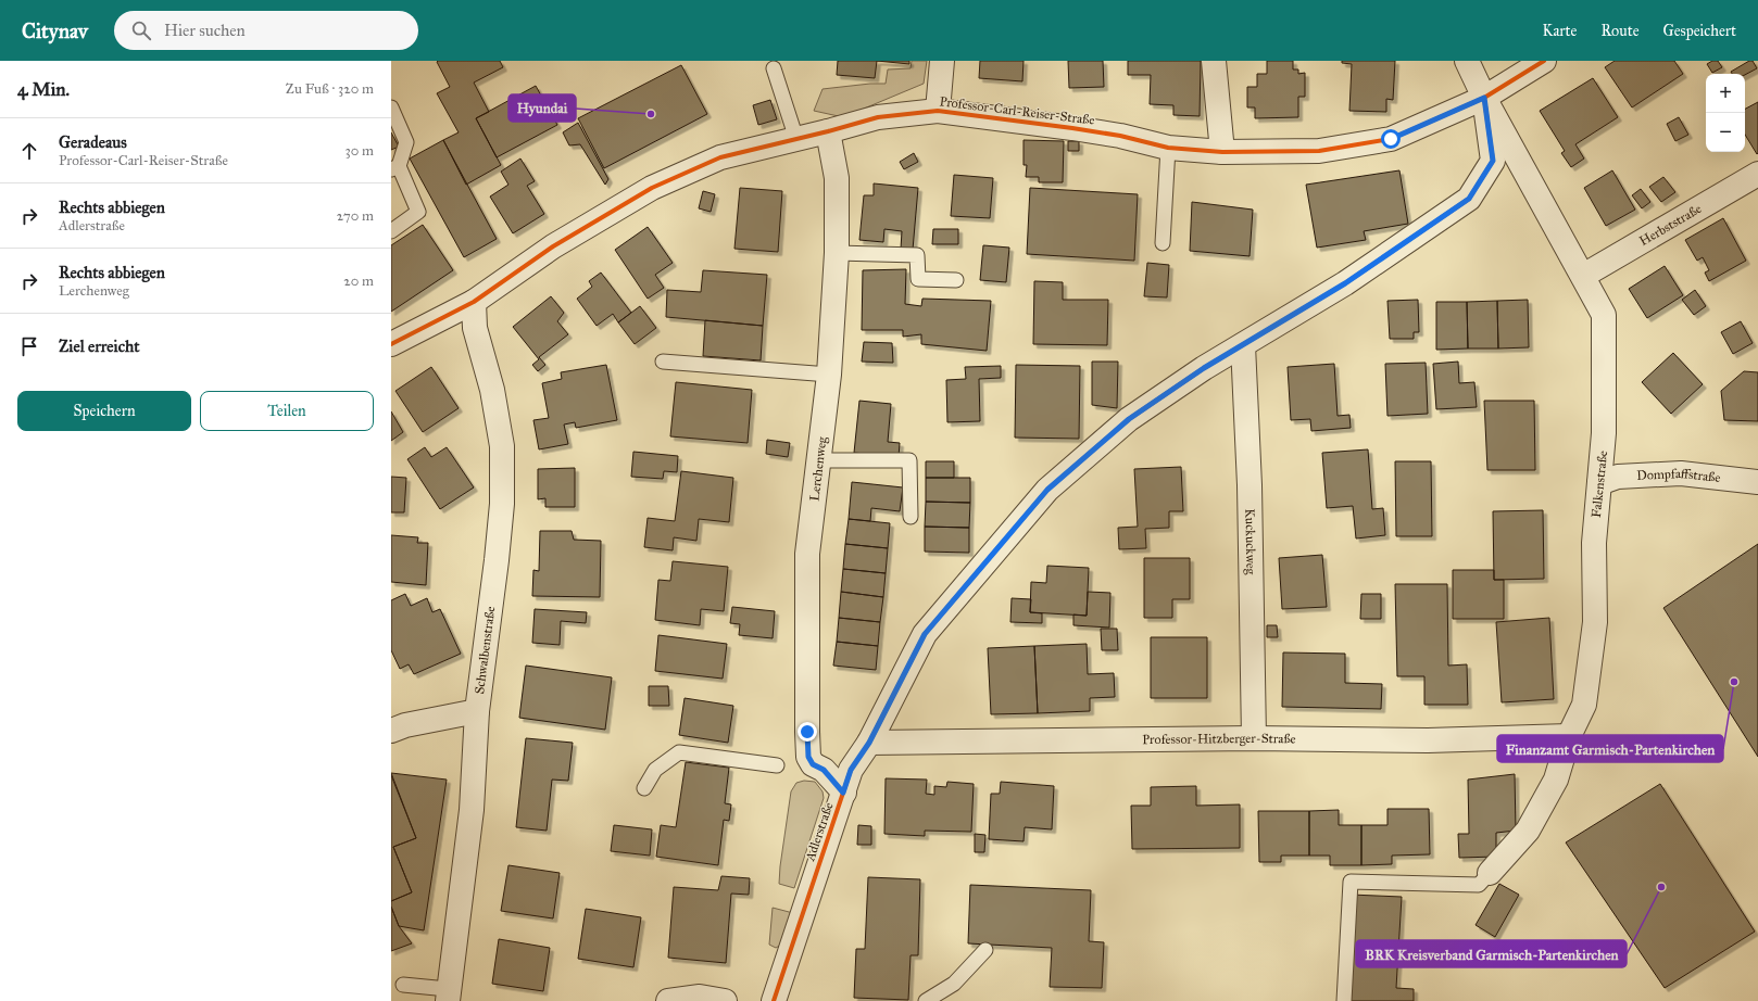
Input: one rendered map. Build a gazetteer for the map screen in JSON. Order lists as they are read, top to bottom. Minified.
{"streets":{"street":["Professor-Carl-Reiser-Straße","Herbststraße","Lerchenweg","Dompfaffstraße","Falkenstraße","Kuckuckweg","Schwalbenstraße","Professor-Hitzberger-Straße","Adlerstraße"]},"crossings":[["Professor-Carl-Reiser-Straße","Lerchenweg"],["Professor-Carl-Reiser-Straße","Falkenstraße"],["Professor-Carl-Reiser-Straße","Schwalbenstraße"],["Professor-Carl-Reiser-Straße","Adlerstraße"],["Herbststraße","Falkenstraße"],["Lerchenweg","Adlerstraße"],["Dompfaffstraße","Falkenstraße"],["Falkenstraße","Professor-Hitzberger-Straße"],["Falkenstraße","Adlerstraße"],["Kuckuckweg","Professor-Hitzberger-Straße"],["Kuckuckweg","Adlerstraße"],["Professor-Hitzberger-Straße","Adlerstraße"]],"places":["Hyundai","Finanzamt Garmisch-Partenkirchen","BRK Kreisverband Garmisch-Partenkirchen"],"page":{"header":"Citynav","search":"Hier suchen","nav":["Karte","Route","Gespeichert"],"heading":["4 Min.","Zu Fuß · 320 m"],"map_buttons":["+","−"],"list":[["Geradeaus","Professor-Carl-Reiser-Straße","30 m"],["Rechts abbiegen","Adlerstraße","270 m"],["Rechts abbiegen","Lerchenweg","20 m"],"Ziel erreicht"],"buttons":["Speichern","Teilen"]}}
